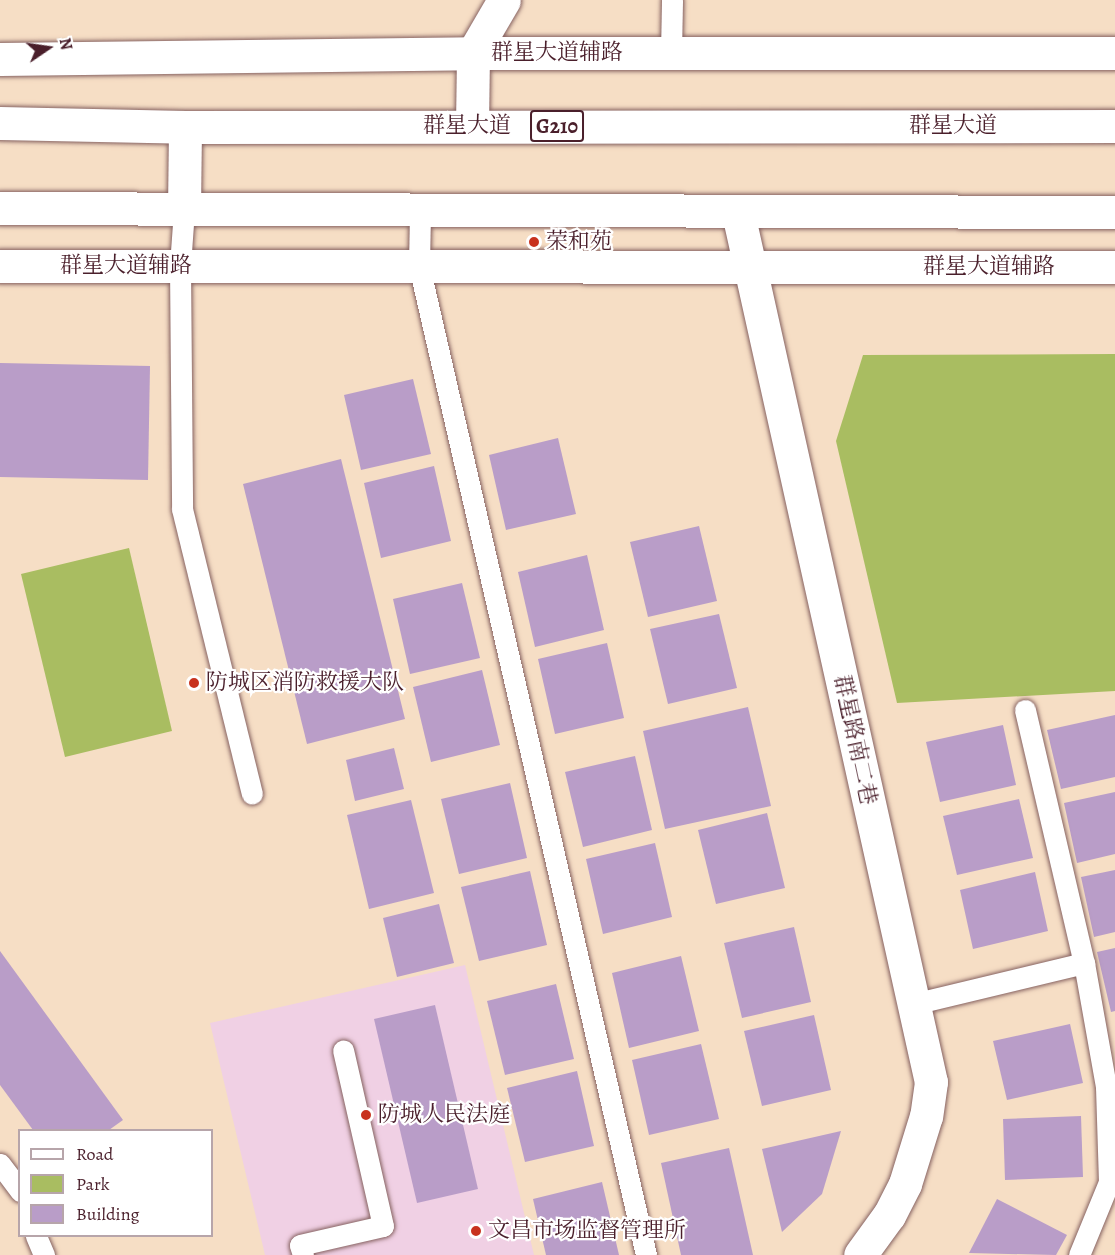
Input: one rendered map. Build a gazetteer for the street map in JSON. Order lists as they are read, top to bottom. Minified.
{"streets":{"main road":["群星大道辅路","群星大道","G210","群星路南二巷"]},"crossings":[["群星大道辅路","群星路南二巷"]],"places":["荣和苑","防城区消防救援大队","防城人民法庭","文昌市场监督管理所"],"legend":["Road","Park","Building"],"north":"right"}
